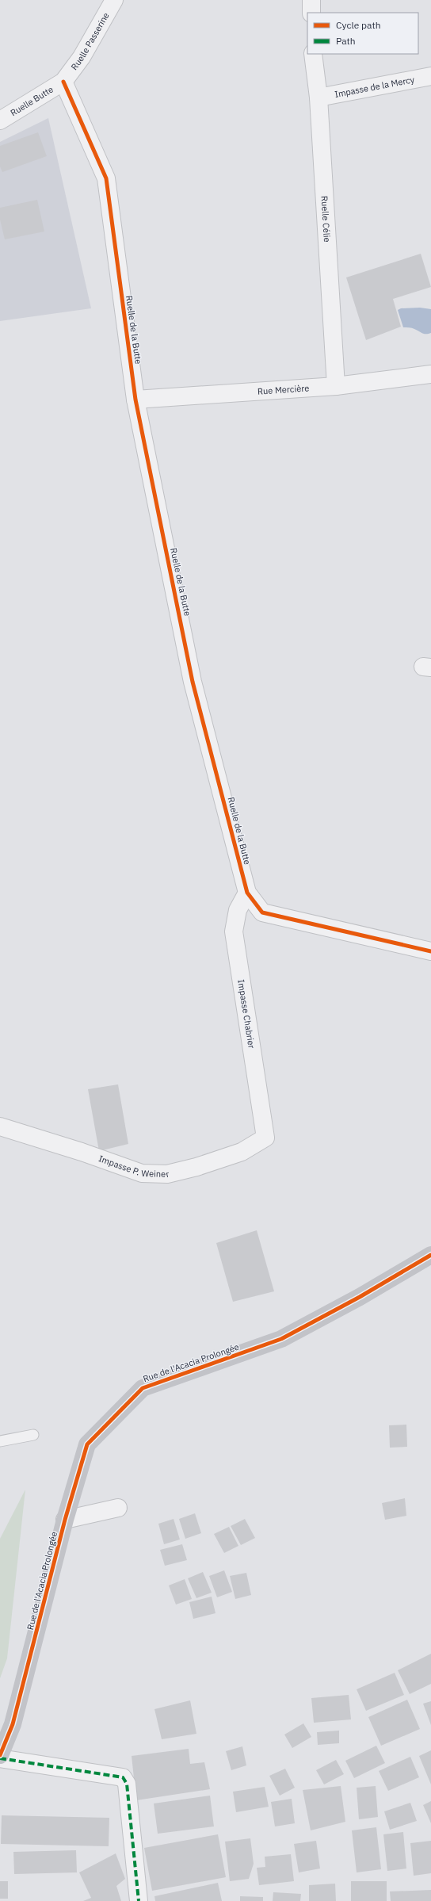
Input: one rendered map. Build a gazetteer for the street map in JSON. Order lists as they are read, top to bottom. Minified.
{"streets":{"street":["Ruelle Passerine","Impasse de la Mercy","Ruelle Butte","Ruelle Célie","Ruelle de la Butte","Rue Mercière","Impasse Chabrier","Impasse P. Weiner","Rue de l'Acacia Prolongée"]},"crossings":[["Ruelle Passerine","Ruelle Butte"],["Ruelle Passerine","Ruelle de la Butte"],["Impasse de la Mercy","Ruelle Célie"],["Ruelle Butte","Ruelle de la Butte"],["Ruelle Célie","Rue Mercière"],["Ruelle de la Butte","Rue Mercière"],["Ruelle de la Butte","Impasse Chabrier"],["Impasse Chabrier","Impasse P. Weiner"]],"legend":["Cycle path","Path"]}
